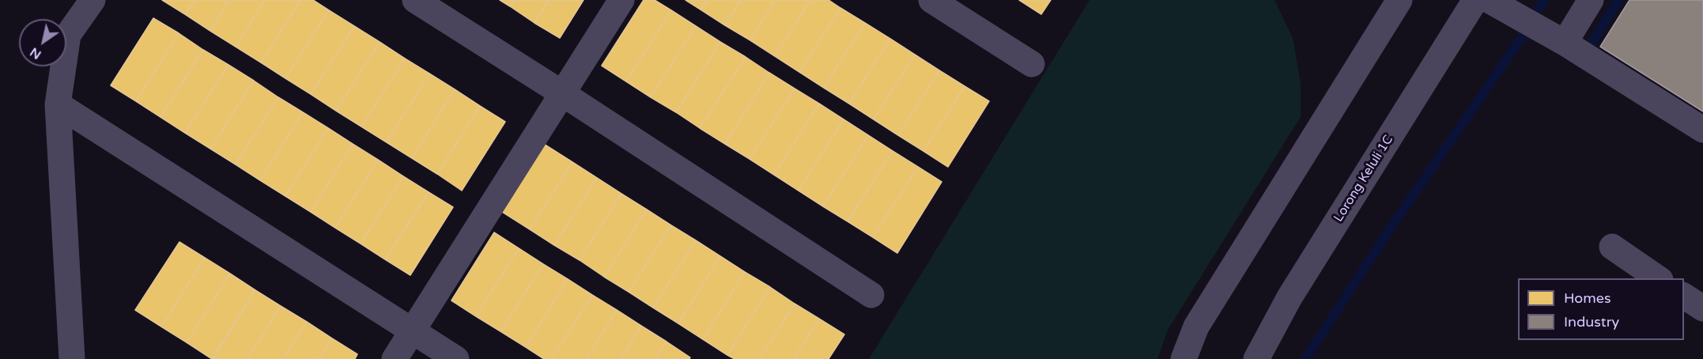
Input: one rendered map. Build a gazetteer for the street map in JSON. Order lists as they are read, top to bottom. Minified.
{"streets":{"street":["Lorong Keluli 1C"]},"legend":["Homes","Industry"],"north":"bottom left"}
